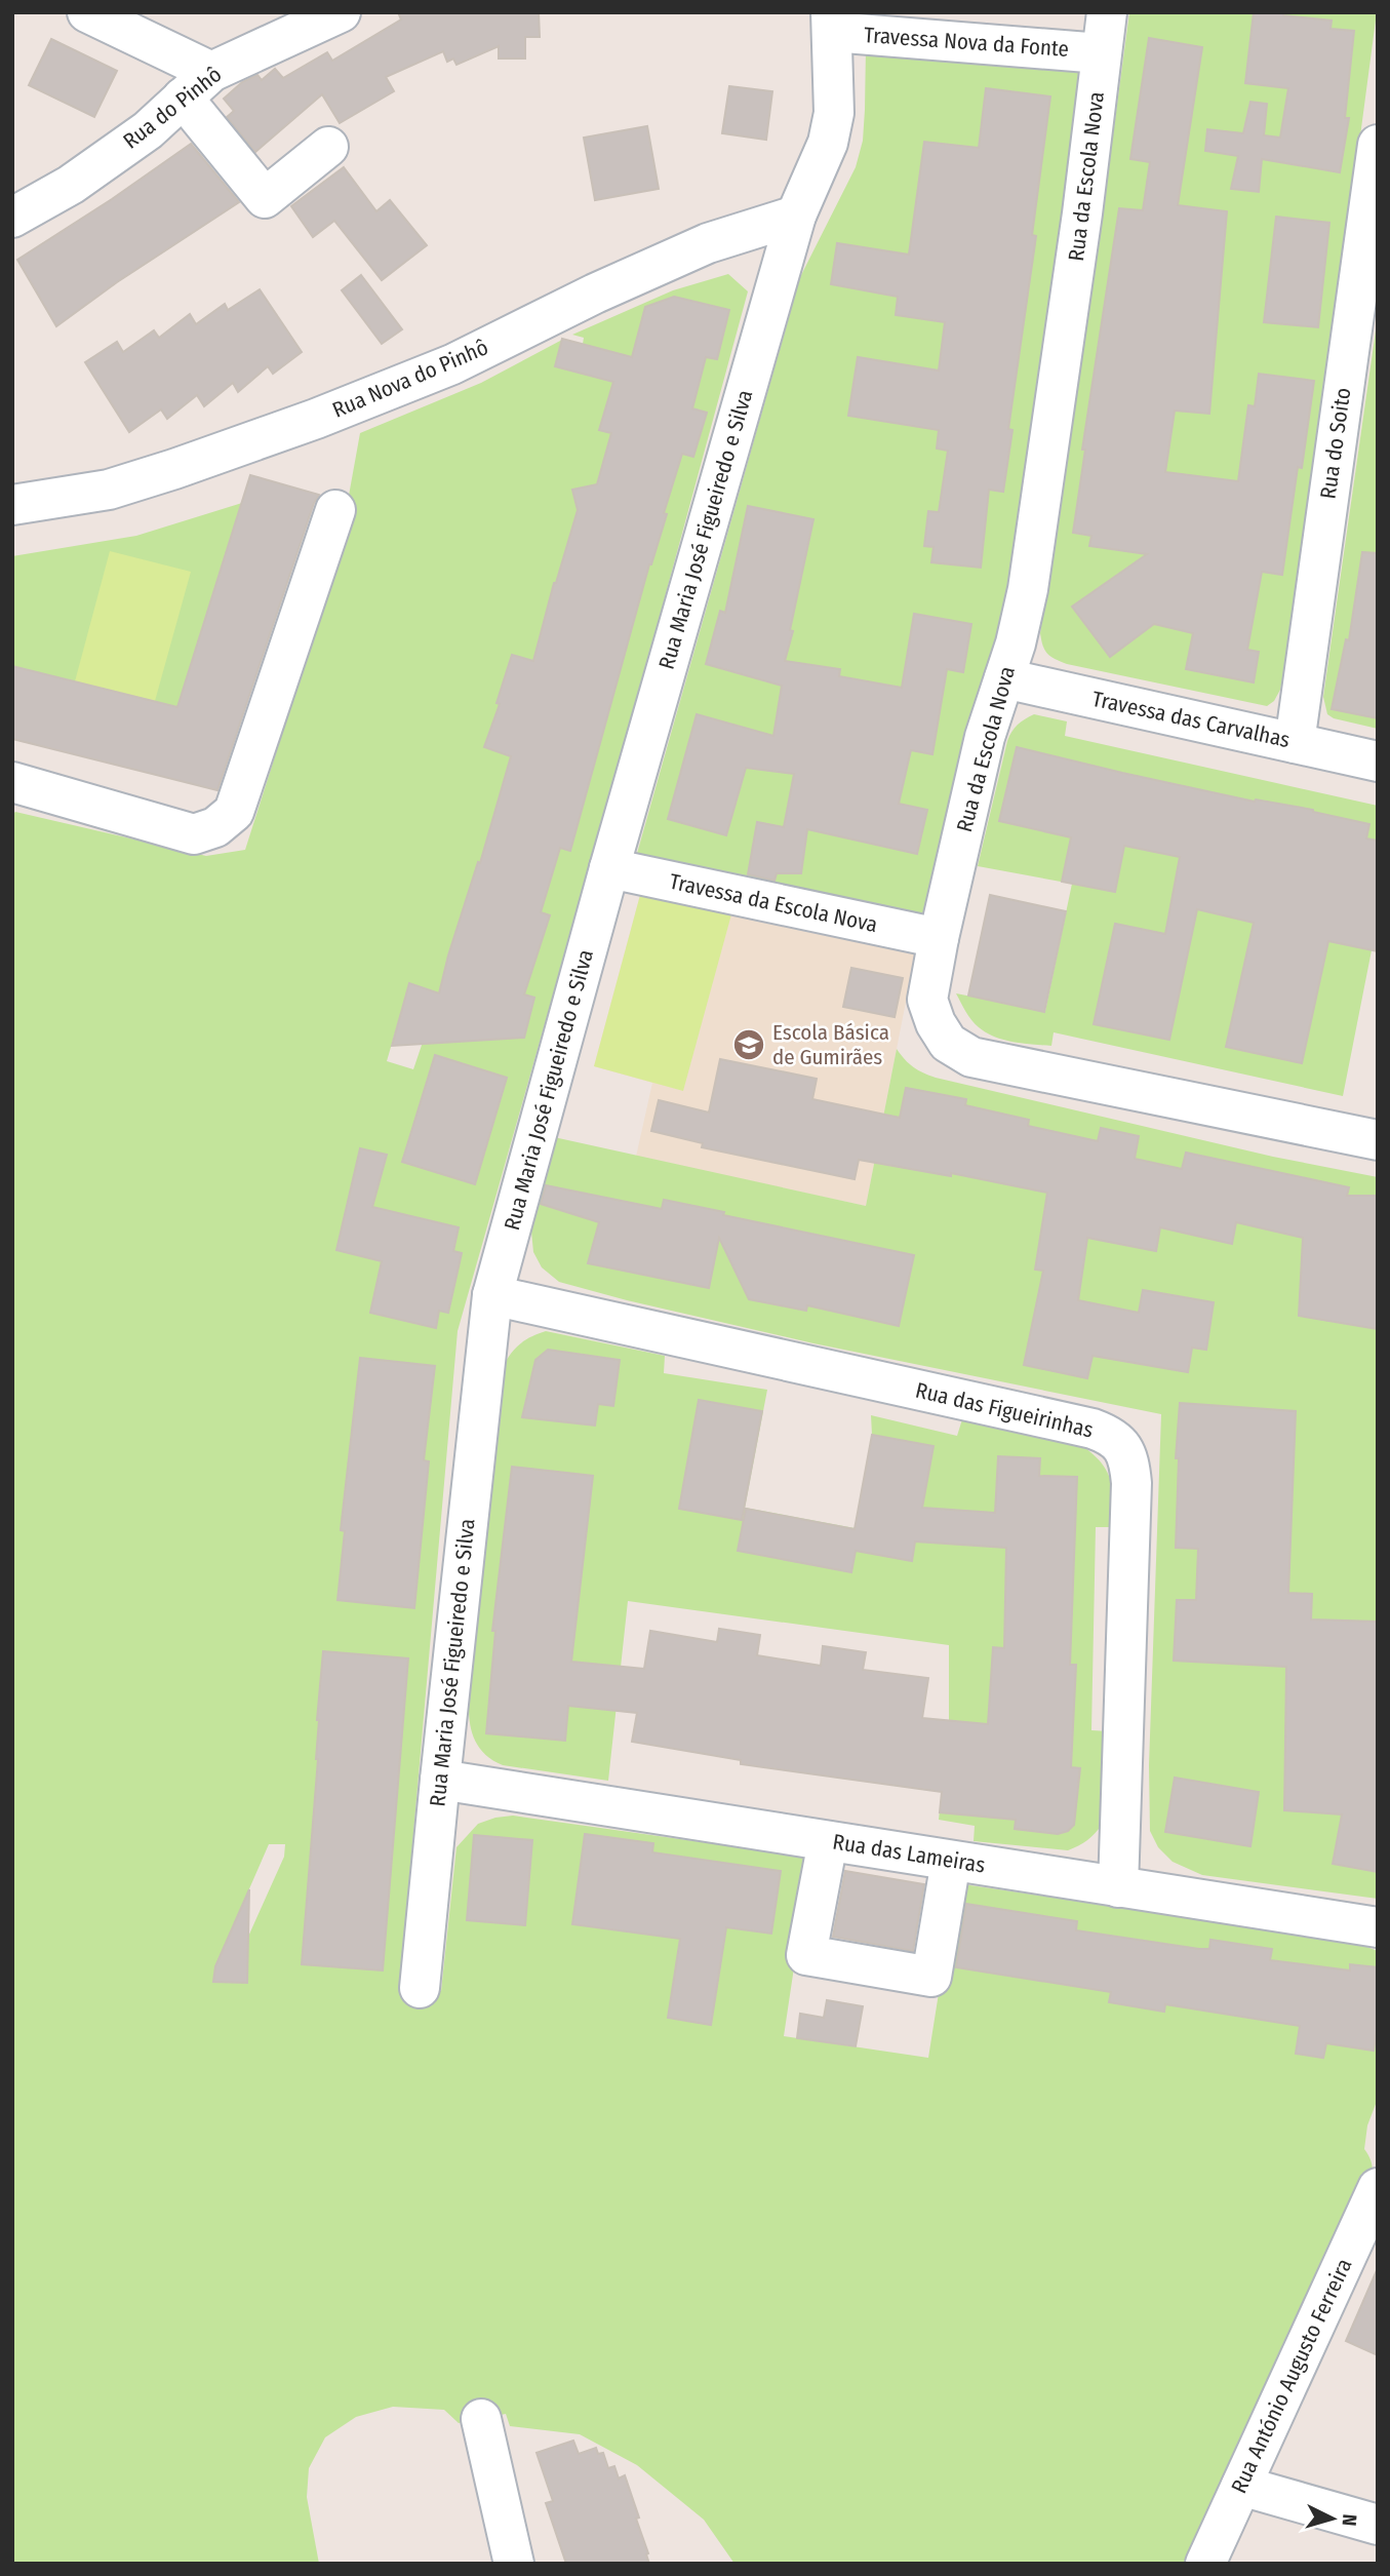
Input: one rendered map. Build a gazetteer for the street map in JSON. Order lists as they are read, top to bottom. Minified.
{"streets":{"street":["Travessa Nova da Fonte","Rua do Pinhô","Rua da Escola Nova","Rua Nova do Pinhô","Rua do Soito","Rua Maria José Figueiredo e Silva","Travessa das Carvalhas","Travessa da Escola Nova","Rua das Figueirinhas","Rua das Lameiras","Rua António Augusto Ferreira"]},"crossings":[["Travessa Nova da Fonte","Rua da Escola Nova"],["Travessa Nova da Fonte","Rua Maria José Figueiredo e Silva"],["Rua da Escola Nova","Travessa das Carvalhas"],["Rua da Escola Nova","Travessa da Escola Nova"],["Rua Nova do Pinhô","Rua Maria José Figueiredo e Silva"],["Rua do Soito","Travessa das Carvalhas"],["Rua Maria José Figueiredo e Silva","Travessa da Escola Nova"],["Rua Maria José Figueiredo e Silva","Rua das Figueirinhas"],["Rua Maria José Figueiredo e Silva","Rua das Lameiras"],["Rua das Figueirinhas","Rua das Lameiras"]],"places":{"school or university":["Escola Básica de Gumirães"]},"north":"right"}
